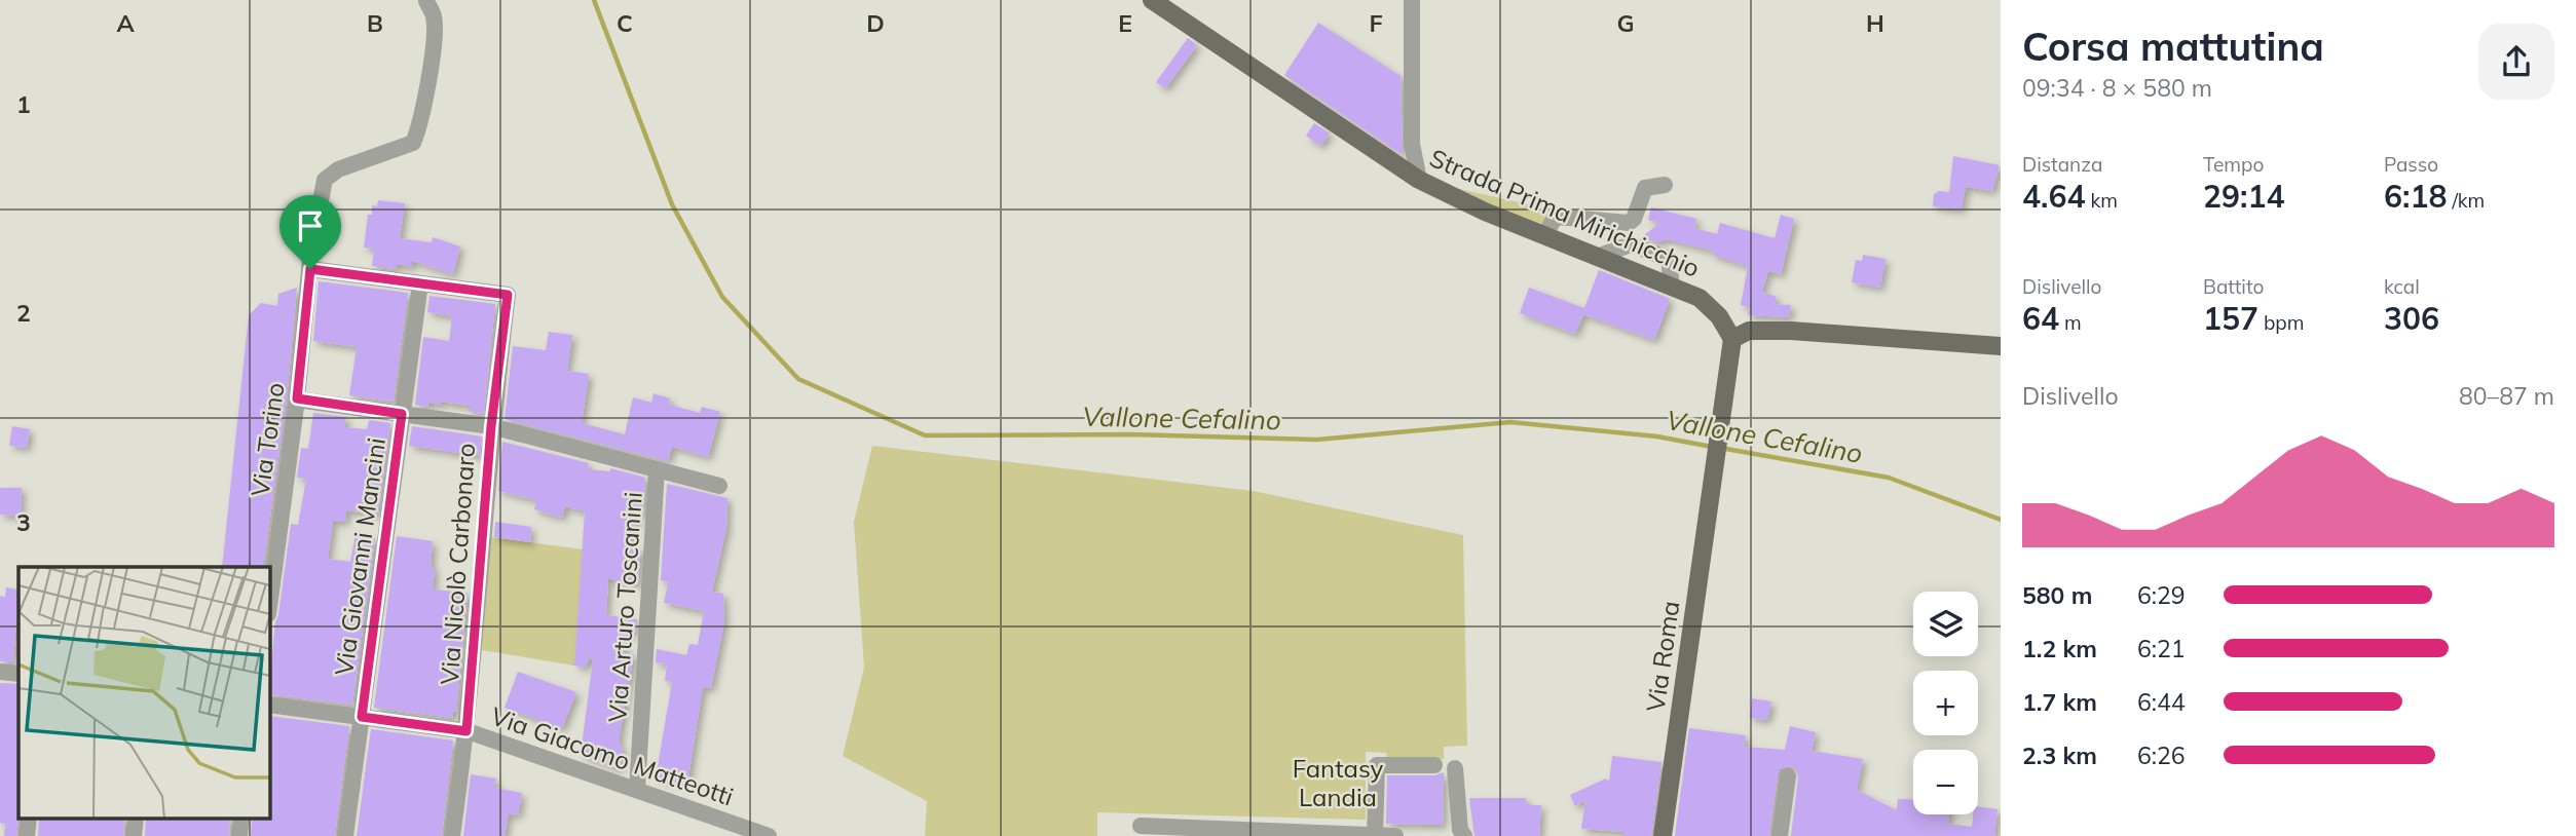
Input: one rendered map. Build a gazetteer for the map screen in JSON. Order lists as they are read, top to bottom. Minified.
{"streets":{"main road":["Strada Prima Mirichicchio","Via Roma"],"street":["Via Torino","Via Giovanni Mancini","Via Nicolò Carbonaro","Via Arturo Toscanini","Via Giacomo Matteotti"]},"crossings":[["Strada Prima Mirichicchio","Via Roma"],["Via Giovanni Mancini","Via Nicolò Carbonaro"],["Via Giovanni Mancini","Via Giacomo Matteotti"],["Via Nicolò Carbonaro","Via Giacomo Matteotti"],["Via Arturo Toscanini","Via Giacomo Matteotti"]],"water":["Vallone Cefalino"],"parks":["Fantasy Landia"],"page":{"heading":["Corsa mattutina","09:34 · 8 × 580 m"],"stats":[["Distanza","4.64 km"],["Tempo","29:14"],["Passo","6:18 /km"],["Dislivello","64 m"],["Battito","157 bpm"],["kcal","306"]],"chart":["Dislivello","80–87 m"],"list":[{"name":"580 m","note":"6:29"},{"name":"1.2 km","note":"6:21"},{"name":"1.7 km","note":"6:44"},{"name":"2.3 km","note":"6:26"}],"map_buttons":["+","−"]},"grid":{"columns":["A","B","C","D","E","F","G","H"],"rows":["1","2","3"]}}
